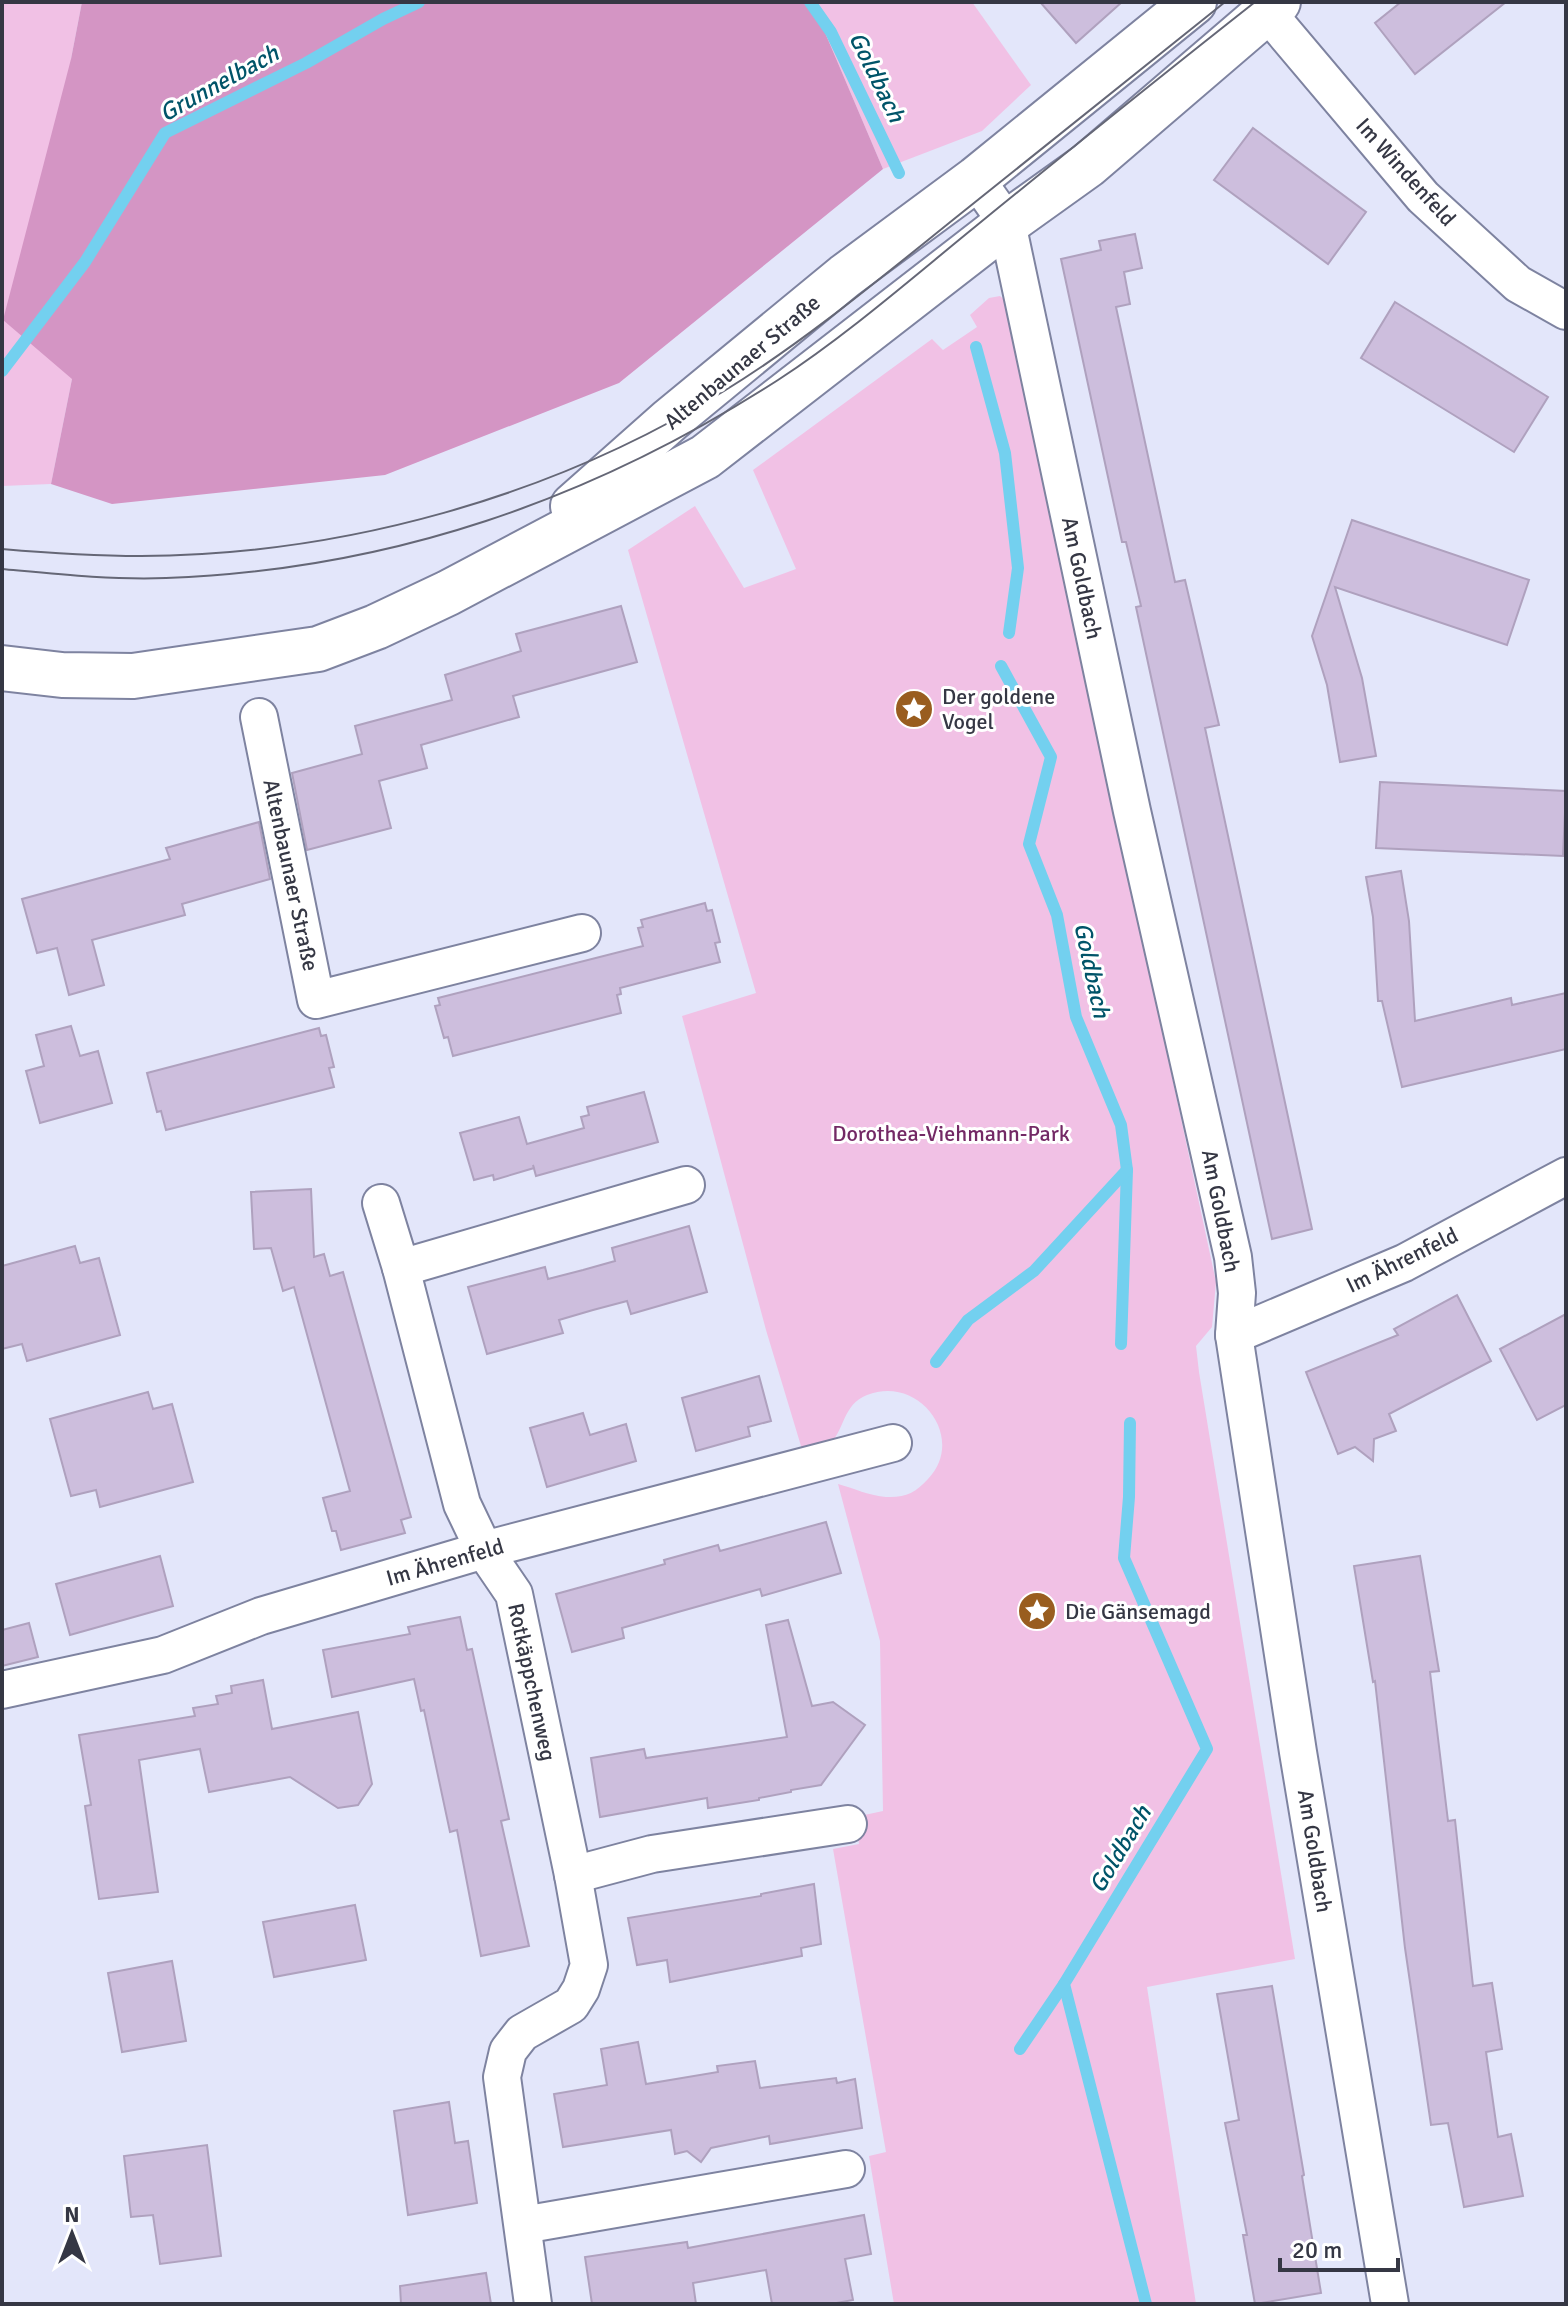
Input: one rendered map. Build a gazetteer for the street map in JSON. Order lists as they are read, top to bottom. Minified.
{"streets":{"main road":["Altenbaunaer Straße"],"street":["Im Windenfeld","Am Goldbach","Im Ährenfeld","Rotkäppchenweg"]},"crossings":[["Im Windenfeld","Altenbaunaer Straße"],["Altenbaunaer Straße","Am Goldbach"],["Am Goldbach","Im Ährenfeld"],["Im Ährenfeld","Rotkäppchenweg"]],"water":["Goldbach","Grunnelbach"],"parks":["Dorothea-Viehmann-Park"],"places":{"place":["Der goldene Vogel","Die Gänsemagd"]},"scale_bar":"20 m","north":"top"}
